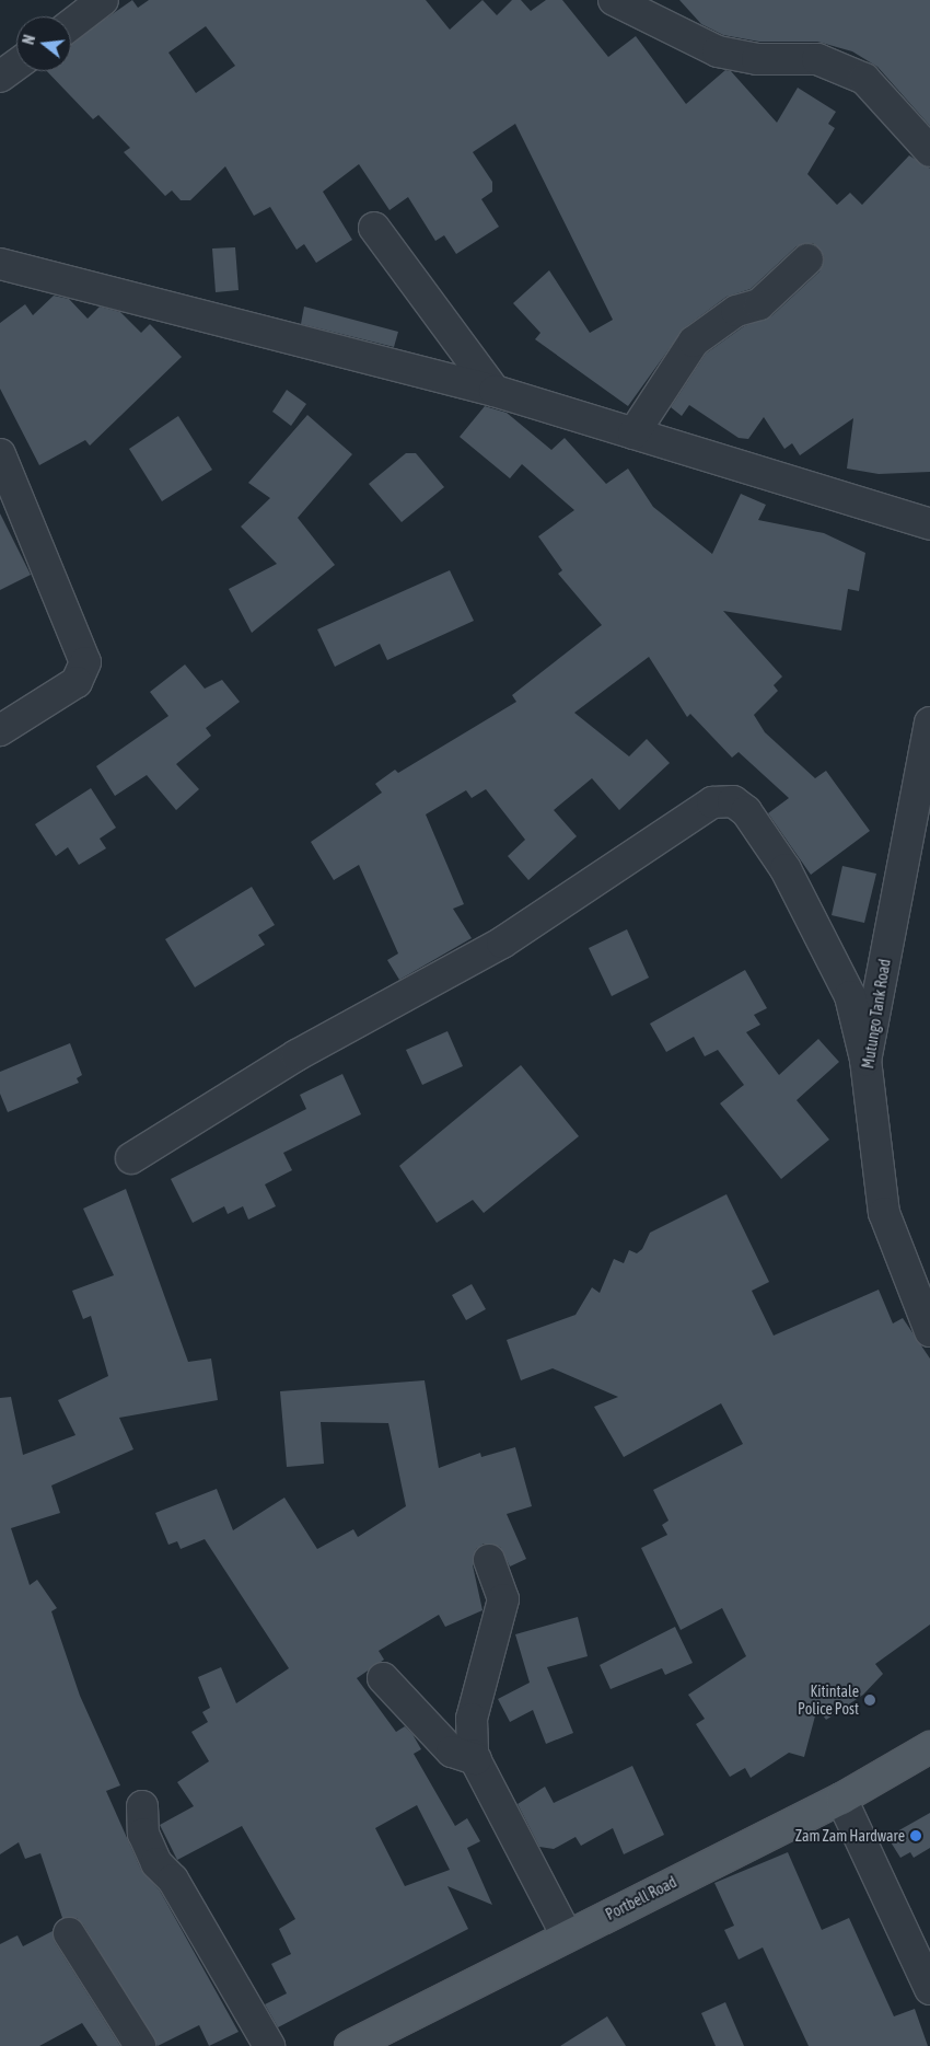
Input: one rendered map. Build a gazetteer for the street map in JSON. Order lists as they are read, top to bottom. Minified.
{"streets":{"main road":["Portbell Road"],"street":["Mutungo Tank Road"]},"places":["Kitintale Police Post","Zam Zam Hardware"],"north":"left"}
